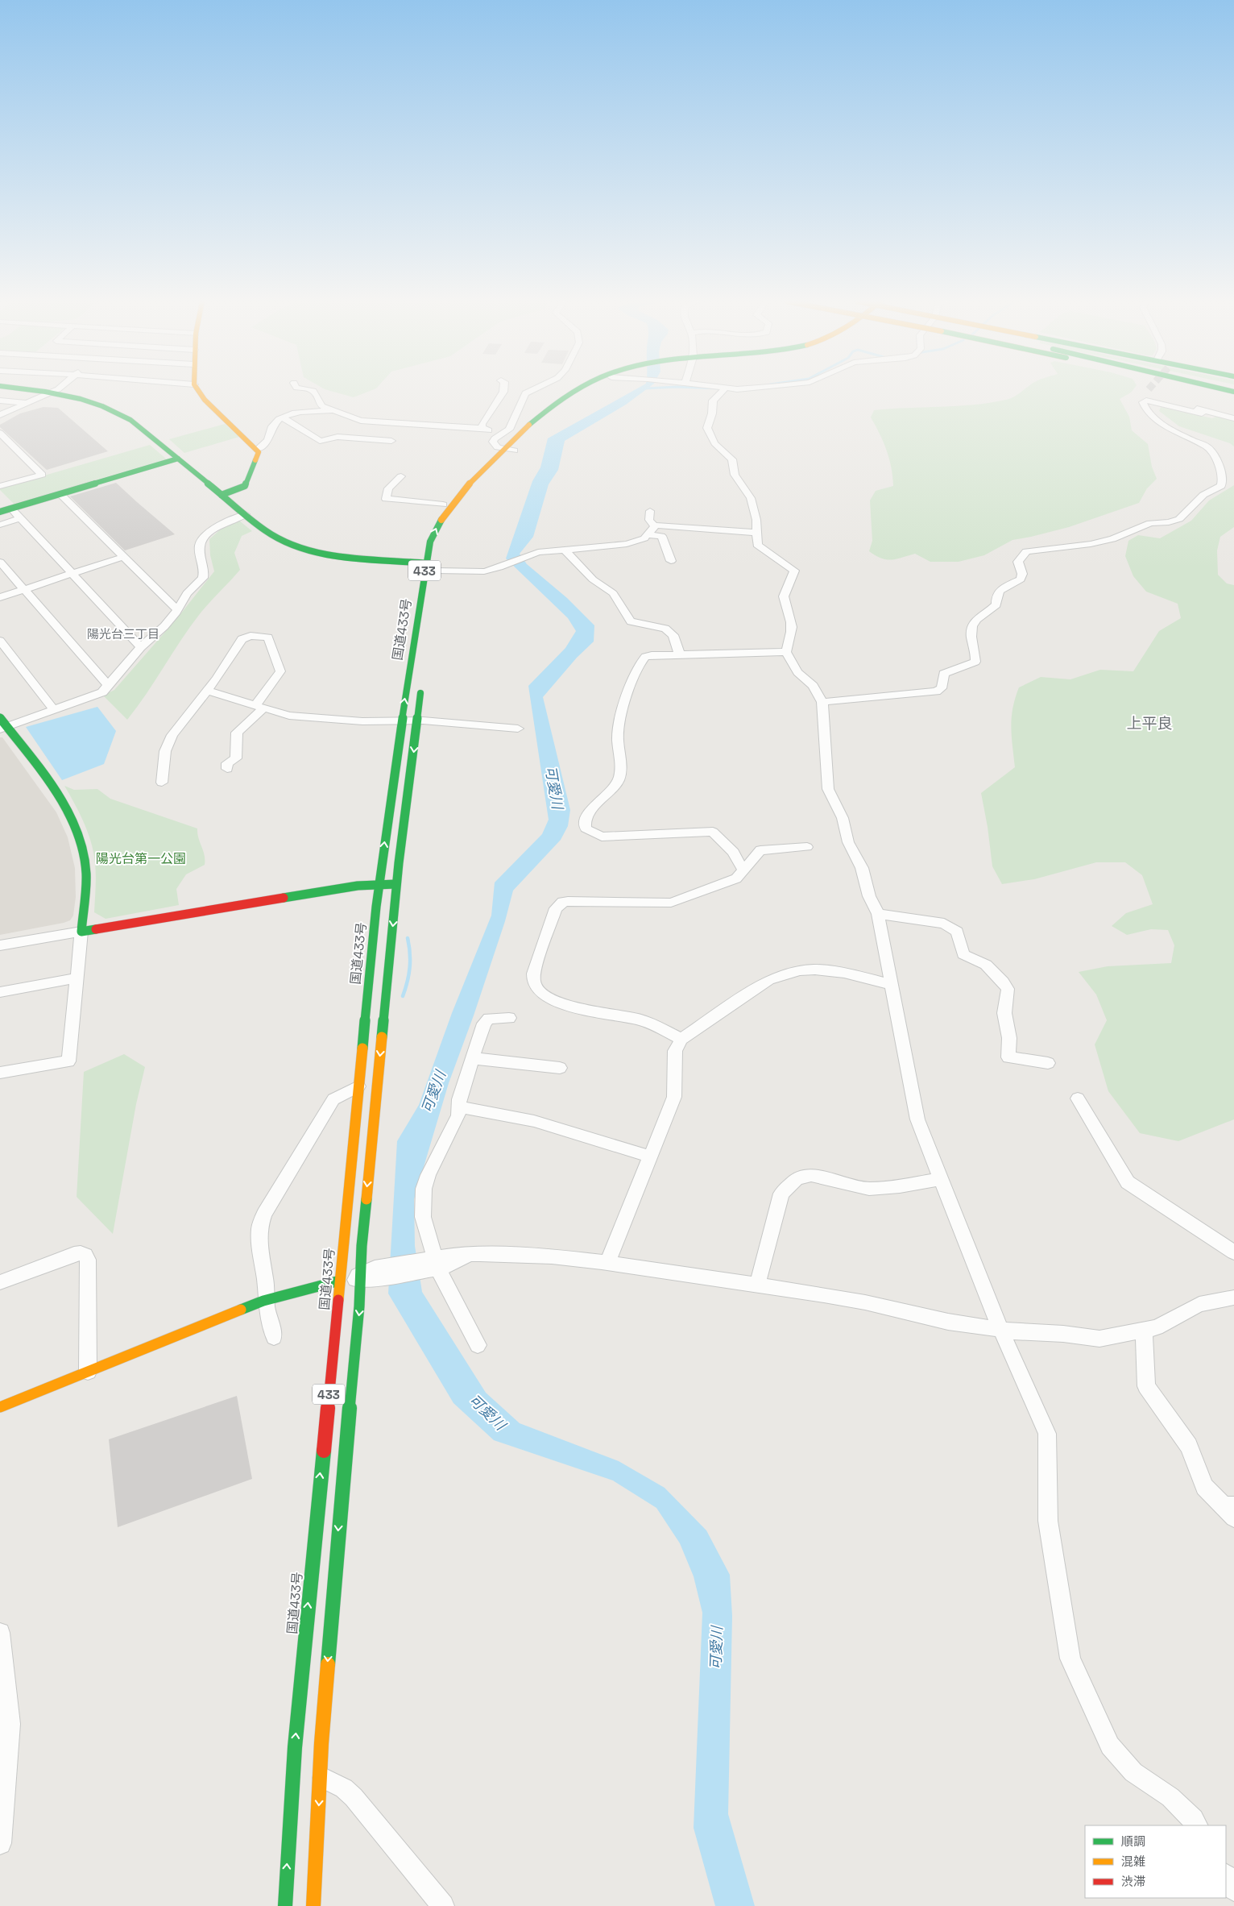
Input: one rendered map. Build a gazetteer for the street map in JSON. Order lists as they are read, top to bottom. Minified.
{"streets":{"main road":["433","国道433号"]},"districts":["陽光台三丁目","上平良"],"water":["可愛川"],"parks":["陽光台第一公園"],"legend":["順調","混雑","渋滞"]}
